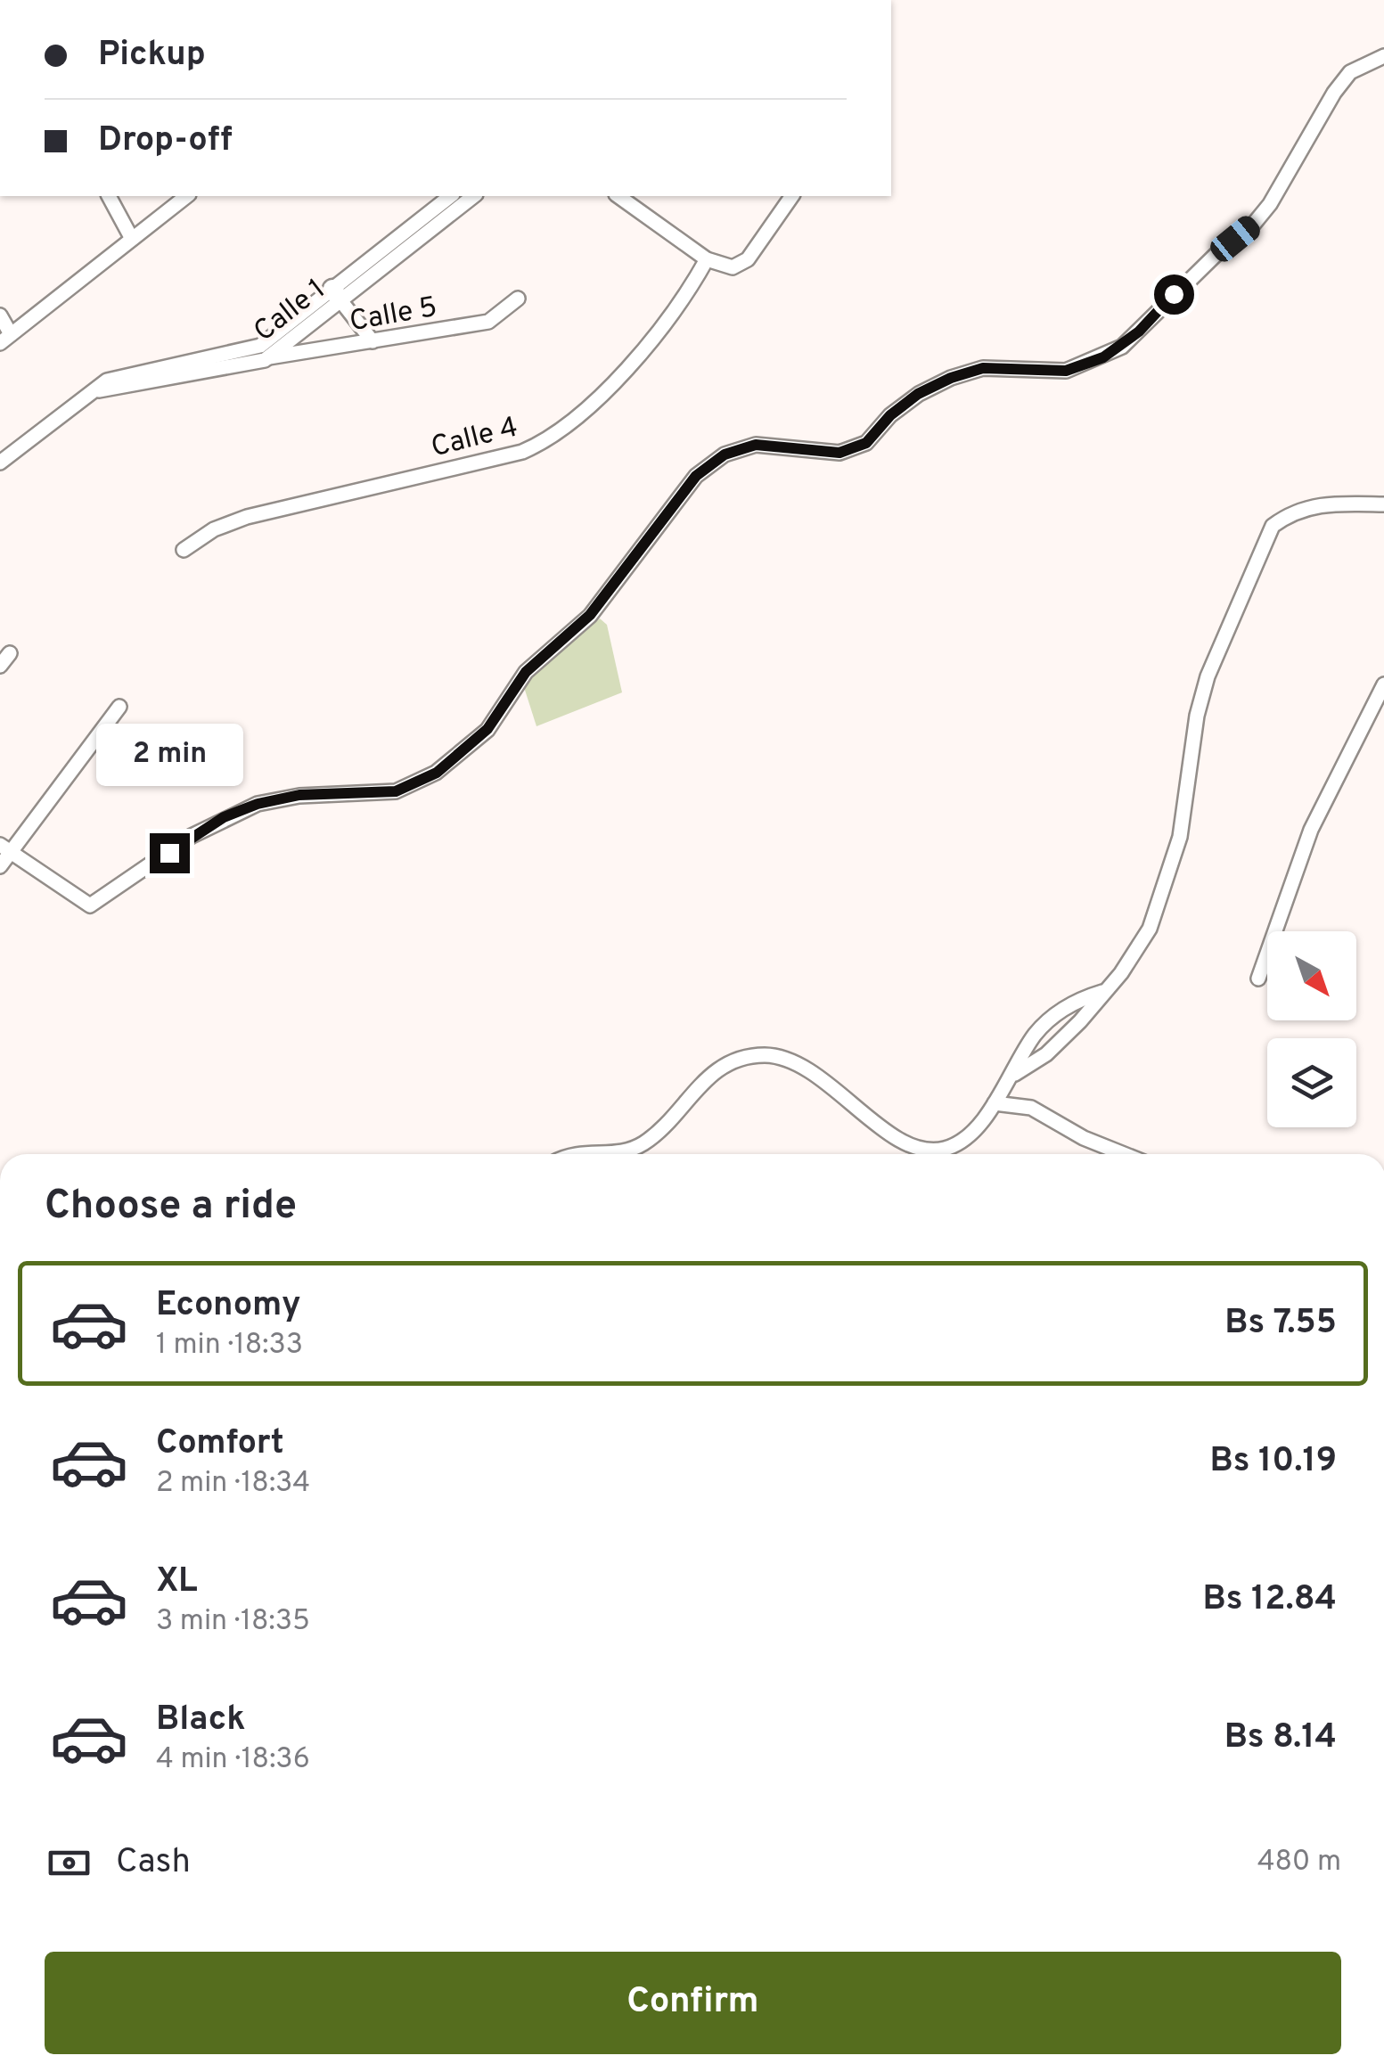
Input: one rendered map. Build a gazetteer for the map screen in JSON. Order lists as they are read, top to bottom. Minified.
{"streets":{"street":["Calle 1","Calle 5","Calle 4"]},"crossings":[["Calle 1","Calle 5"]],"north":"bottom right","page":{"banner":["Pickup","Drop-off"],"bubble":"2 min","heading":"Choose a ride","list":[{"name":"Economy","note":"1 min · 18:33","value":"Bs 7.55"},{"name":"Comfort","note":"2 min · 18:34","value":"Bs 10.19"},{"name":"XL","note":"3 min · 18:35","value":"Bs 12.84"},{"name":"Black","note":"4 min · 18:36","value":"Bs 8.14"}],"pay":["Cash","480 m"],"buttons":"Confirm"}}
